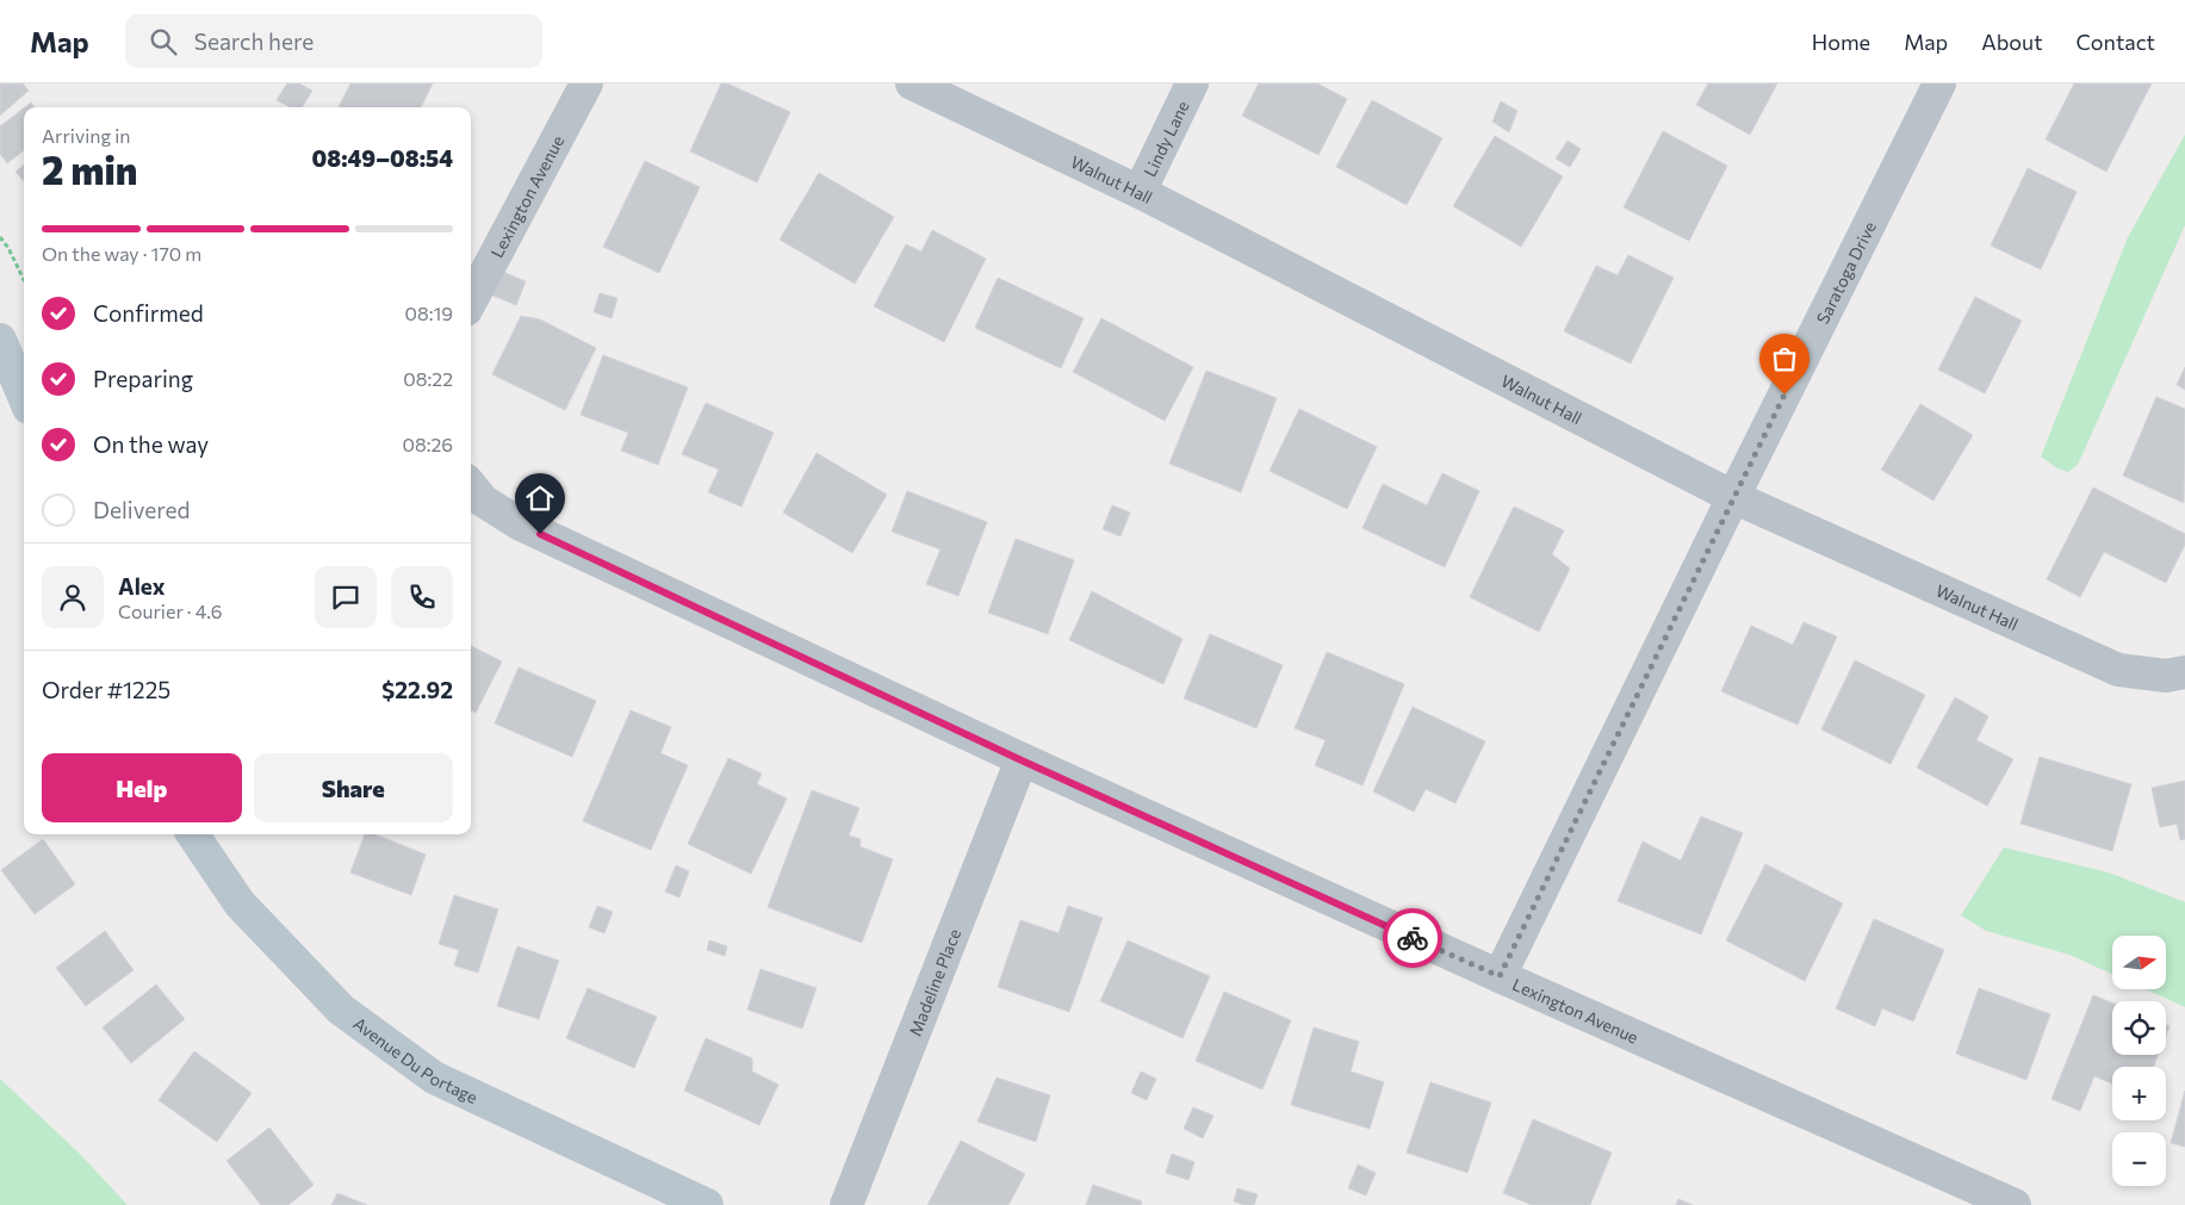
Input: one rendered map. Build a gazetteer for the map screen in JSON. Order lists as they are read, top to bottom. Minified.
{"streets":{"street":["Lindy Lane","Walnut Hall","Lexington Avenue","Saratoga Drive","Madeline Place","Avenue Du Portage"]},"crossings":[["Lindy Lane","Walnut Hall"],["Walnut Hall","Saratoga Drive"],["Lexington Avenue","Saratoga Drive"],["Lexington Avenue","Madeline Place"]],"north":"right","page":{"header":"Map","search":"Search here","nav":["Home","Map","About","Contact"],"heading":["2 min","Arriving in","08:49–08:54"],"panel":["Alex","Courier · 4.6","Order #1225","$22.92"],"bar":"On the way · 170 m","list":[["Confirmed","08:19"],["Preparing","08:22"],["On the way","08:26"],"Delivered"],"buttons":["Help","Share"],"map_buttons":["+","−"]}}
